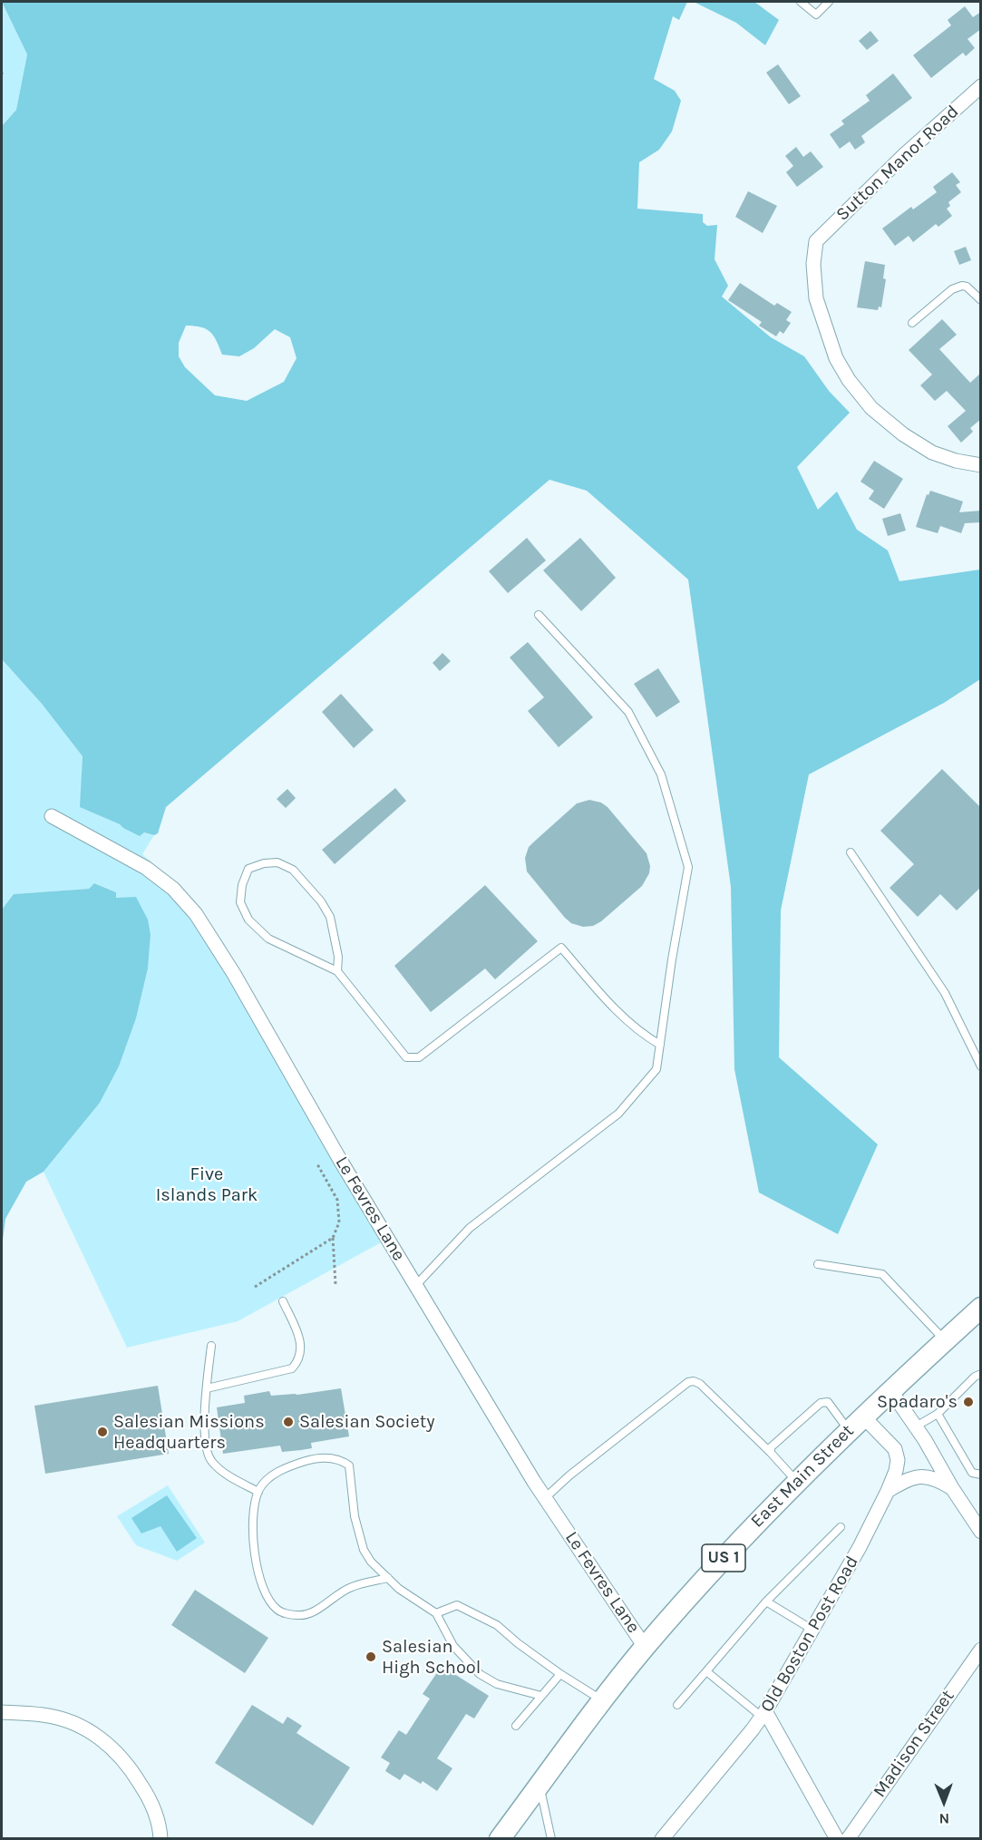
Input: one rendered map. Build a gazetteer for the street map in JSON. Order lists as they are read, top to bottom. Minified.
{"streets":{"main road":["East Main Street","US 1"],"street":["Sutton Manor Road","Le Fevres Lane","Old Boston Post Road","Madison Street"]},"crossings":[["Le Fevres Lane","East Main Street"],["East Main Street","Old Boston Post Road"]],"parks":["Five Islands Park"],"places":["Spadaro's","Salesian Society","Salesian Missions Headquarters","Salesian High School"],"north":"bottom"}
